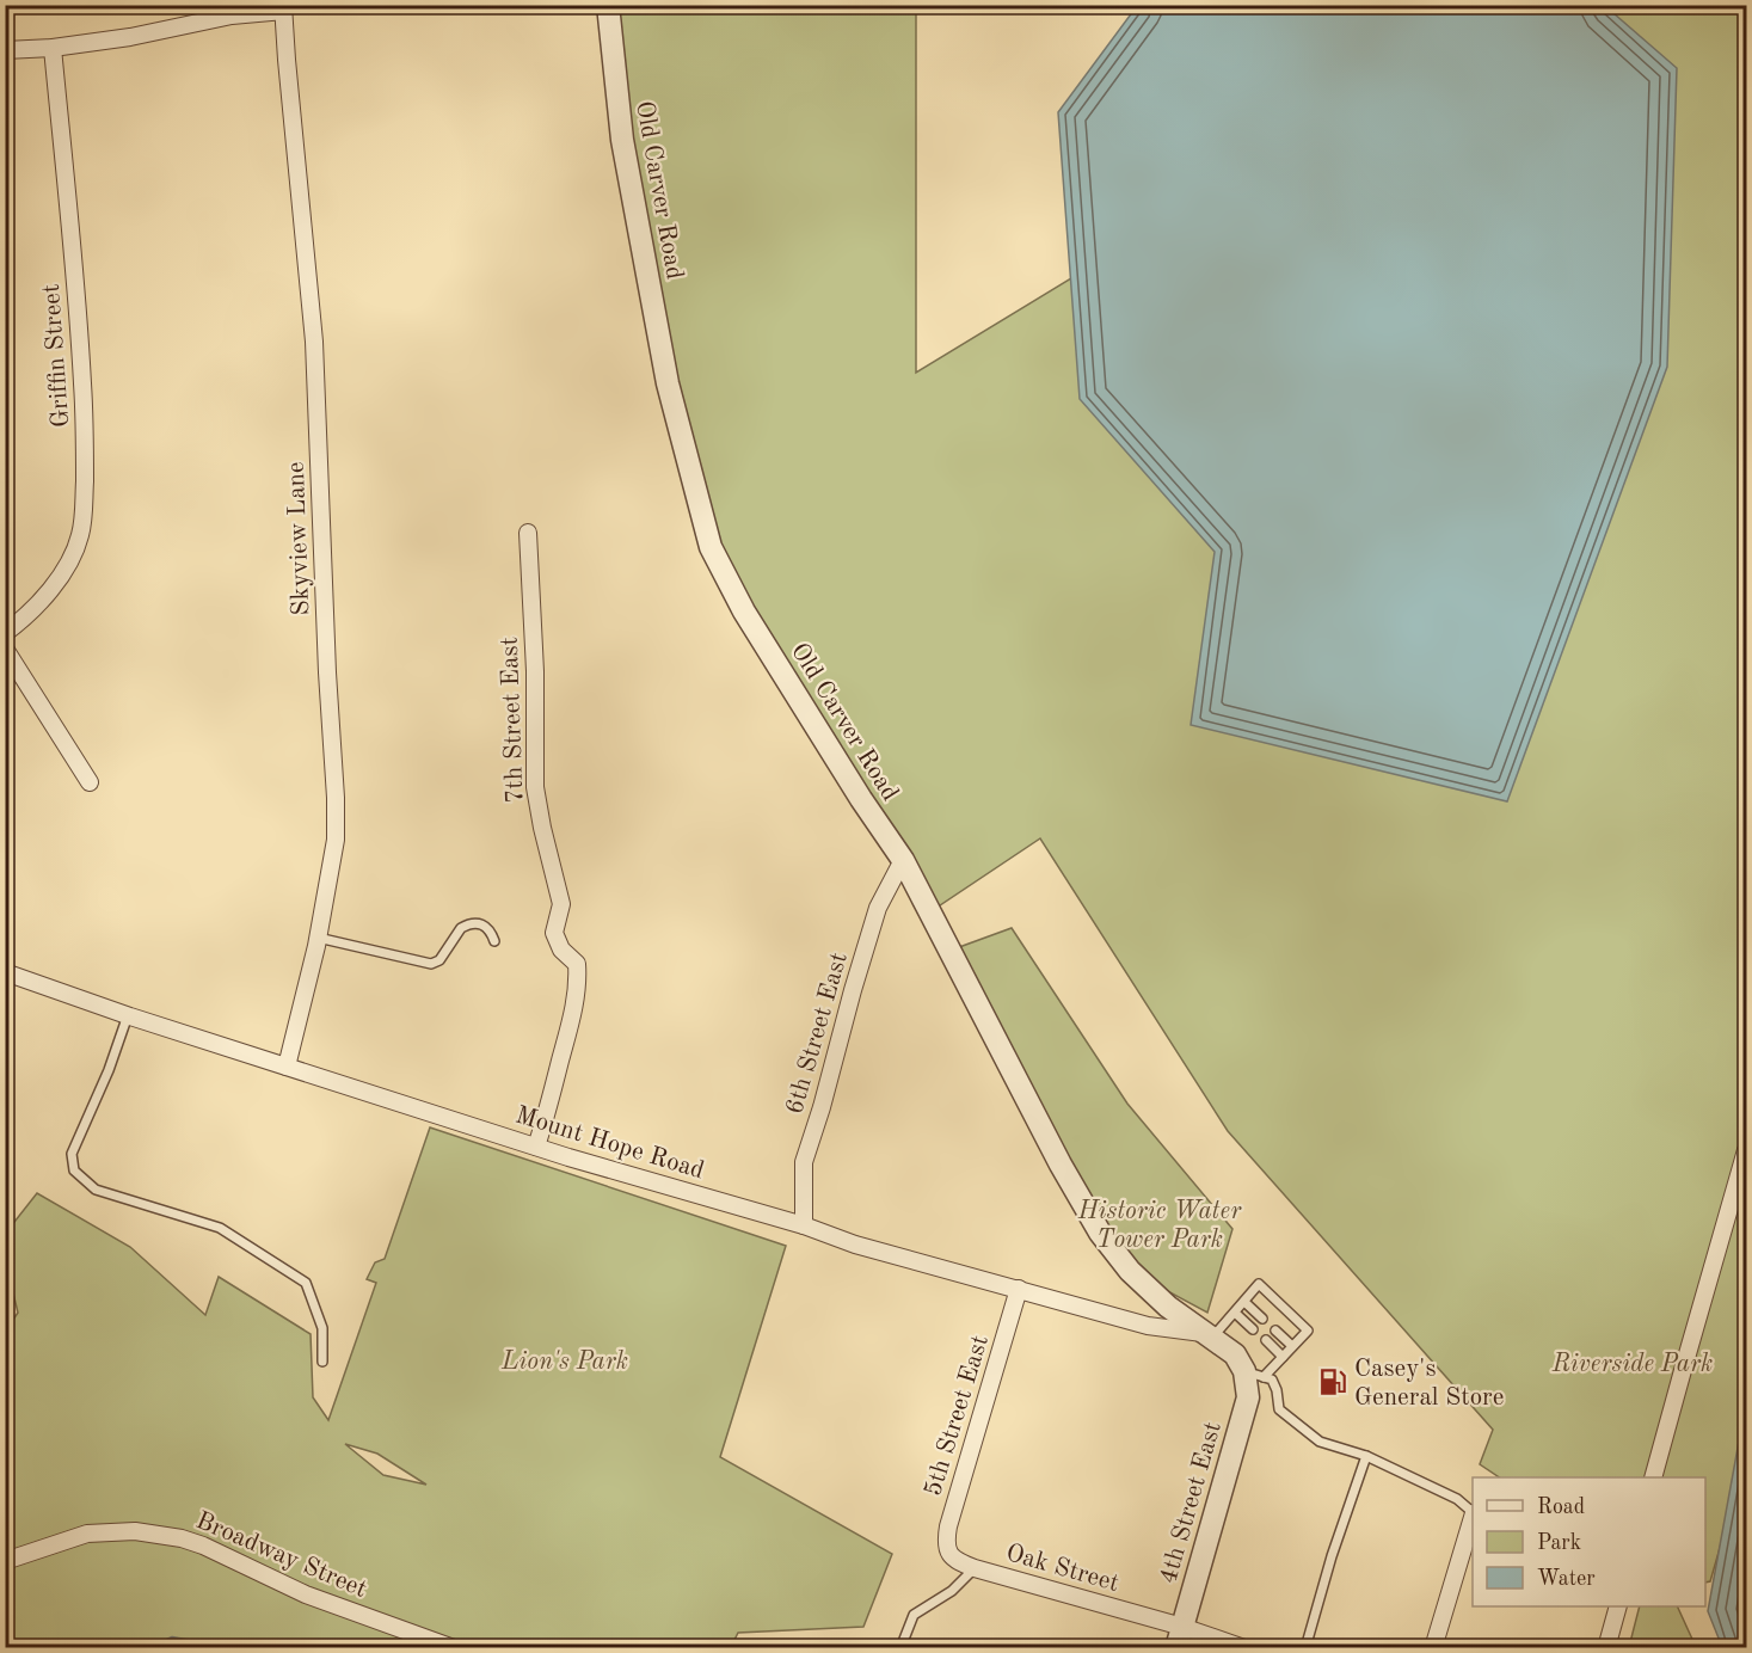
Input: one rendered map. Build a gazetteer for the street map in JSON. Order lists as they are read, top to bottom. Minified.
{"streets":{"street":["Old Carver Road","Griffin Street","Skyview Lane","7th Street East","6th Street East","Mount Hope Road","5th Street East","4th Street East","Broadway Street","Oak Street"]},"crossings":[["Old Carver Road","6th Street East"],["Old Carver Road","Mount Hope Road"],["Old Carver Road","4th Street East"],["Skyview Lane","Mount Hope Road"],["7th Street East","Mount Hope Road"],["6th Street East","Mount Hope Road"],["Mount Hope Road","5th Street East"],["5th Street East","Oak Street"],["4th Street East","Oak Street"]],"parks":["Historic Water Tower Park","Lion's Park","Riverside Park"],"places":{"fuel station":["Casey's General Store"]},"legend":["Road","Park","Water"]}
